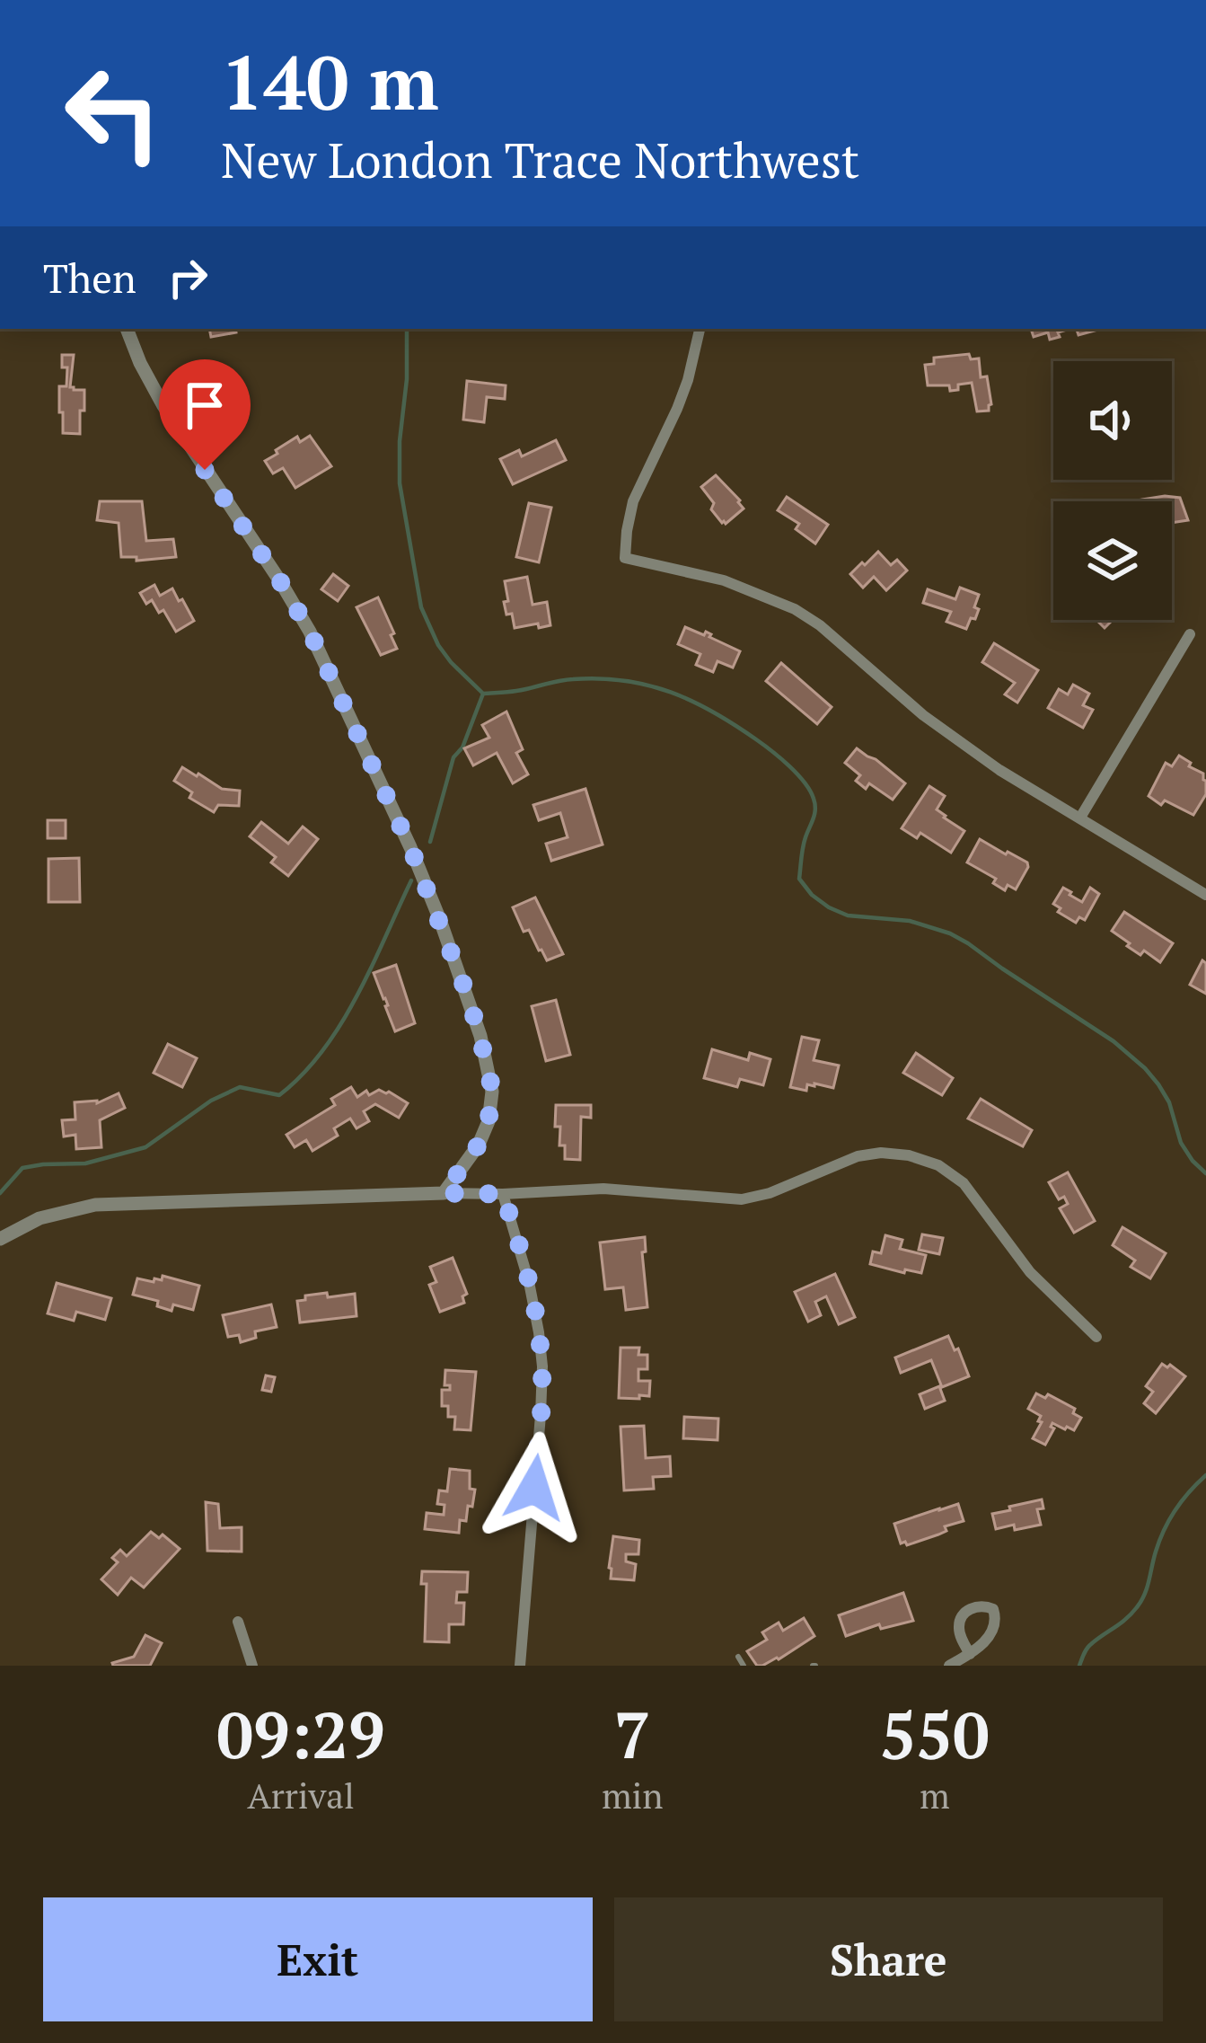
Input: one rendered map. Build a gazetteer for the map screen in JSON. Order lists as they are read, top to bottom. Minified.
{"page":{"turn":["140 m","New London Trace Northwest"],"then":"Then","eta":["09:29","Arrival","7","min","550","m"],"buttons":["Exit","Share"]}}
